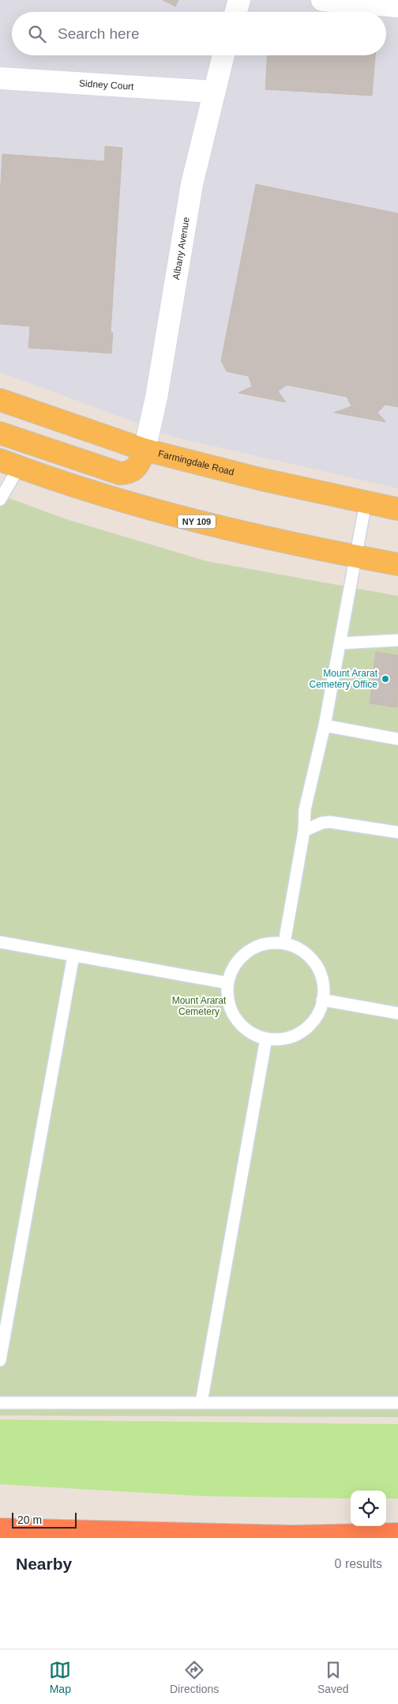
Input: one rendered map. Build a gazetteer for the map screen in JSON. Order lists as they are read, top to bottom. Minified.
{"streets":{"main road":["Farmingdale Road","NY 109"],"street":["Sidney Court","Albany Avenue"]},"crossings":[["Sidney Court","Albany Avenue"],["Albany Avenue","Farmingdale Road"]],"parks":["Mount Ararat Cemetery"],"places":["Mount Ararat Cemetery Office"],"scale_bar":"20 m","page":{"search":"Search here","scale":"20 m","heading":["Nearby","0 results"],"nav":["Map","Directions","Saved"]}}
